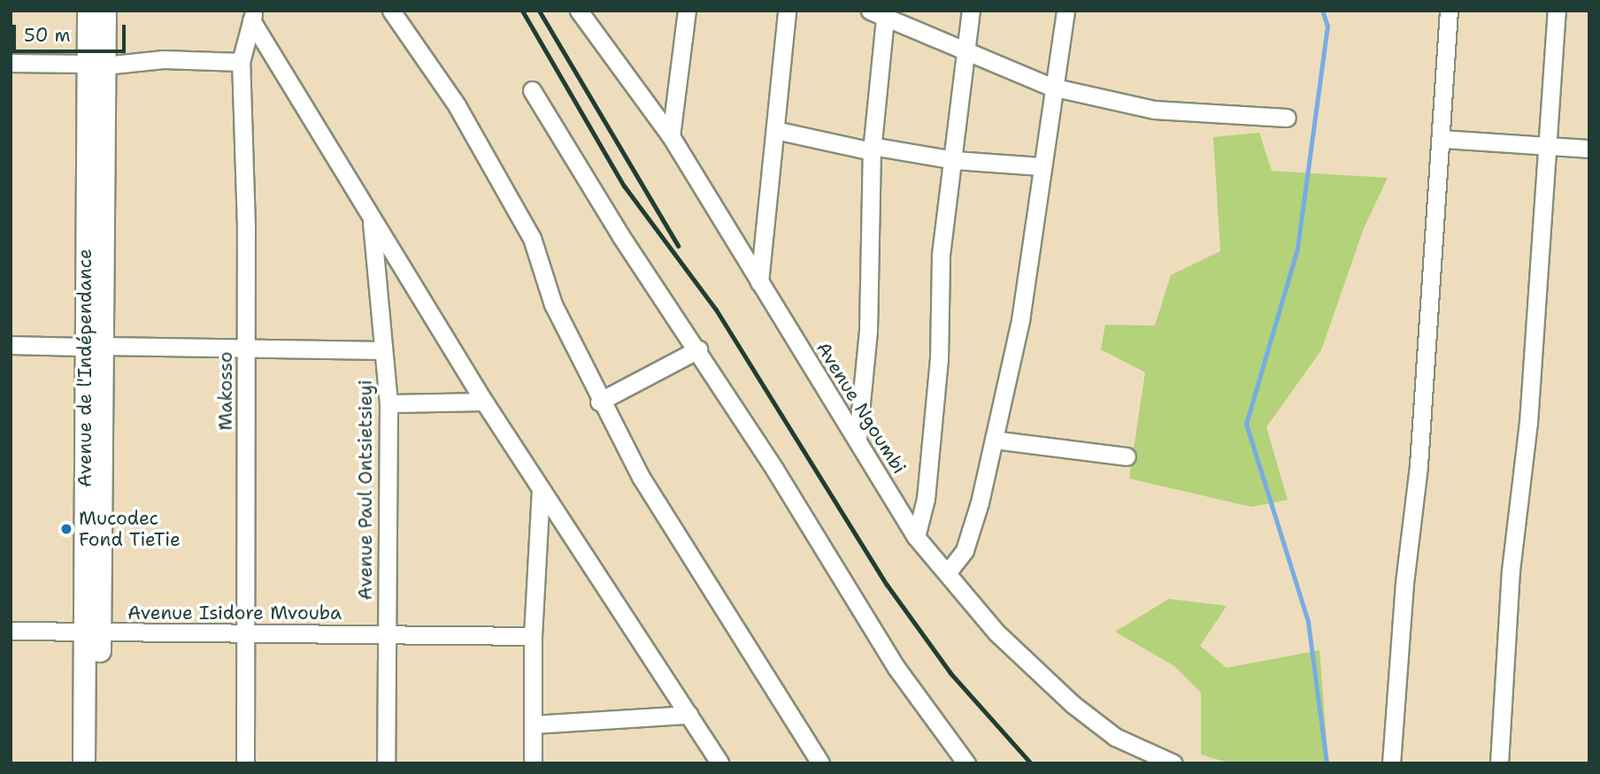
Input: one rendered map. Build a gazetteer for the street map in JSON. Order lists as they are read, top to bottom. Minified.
{"streets":{"street":["Avenue de l'Indépendance","Makosso","Avenue Ngoumbi","Avenue Paul Ontsietsieyi","Avenue Isidore Mvouba"]},"crossings":[["Avenue de l'Indépendance","Avenue Isidore Mvouba"],["Makosso","Avenue Isidore Mvouba"],["Avenue Paul Ontsietsieyi","Avenue Isidore Mvouba"]],"places":["Mucodec Fond TieTie"],"scale_bar":"50 m"}
